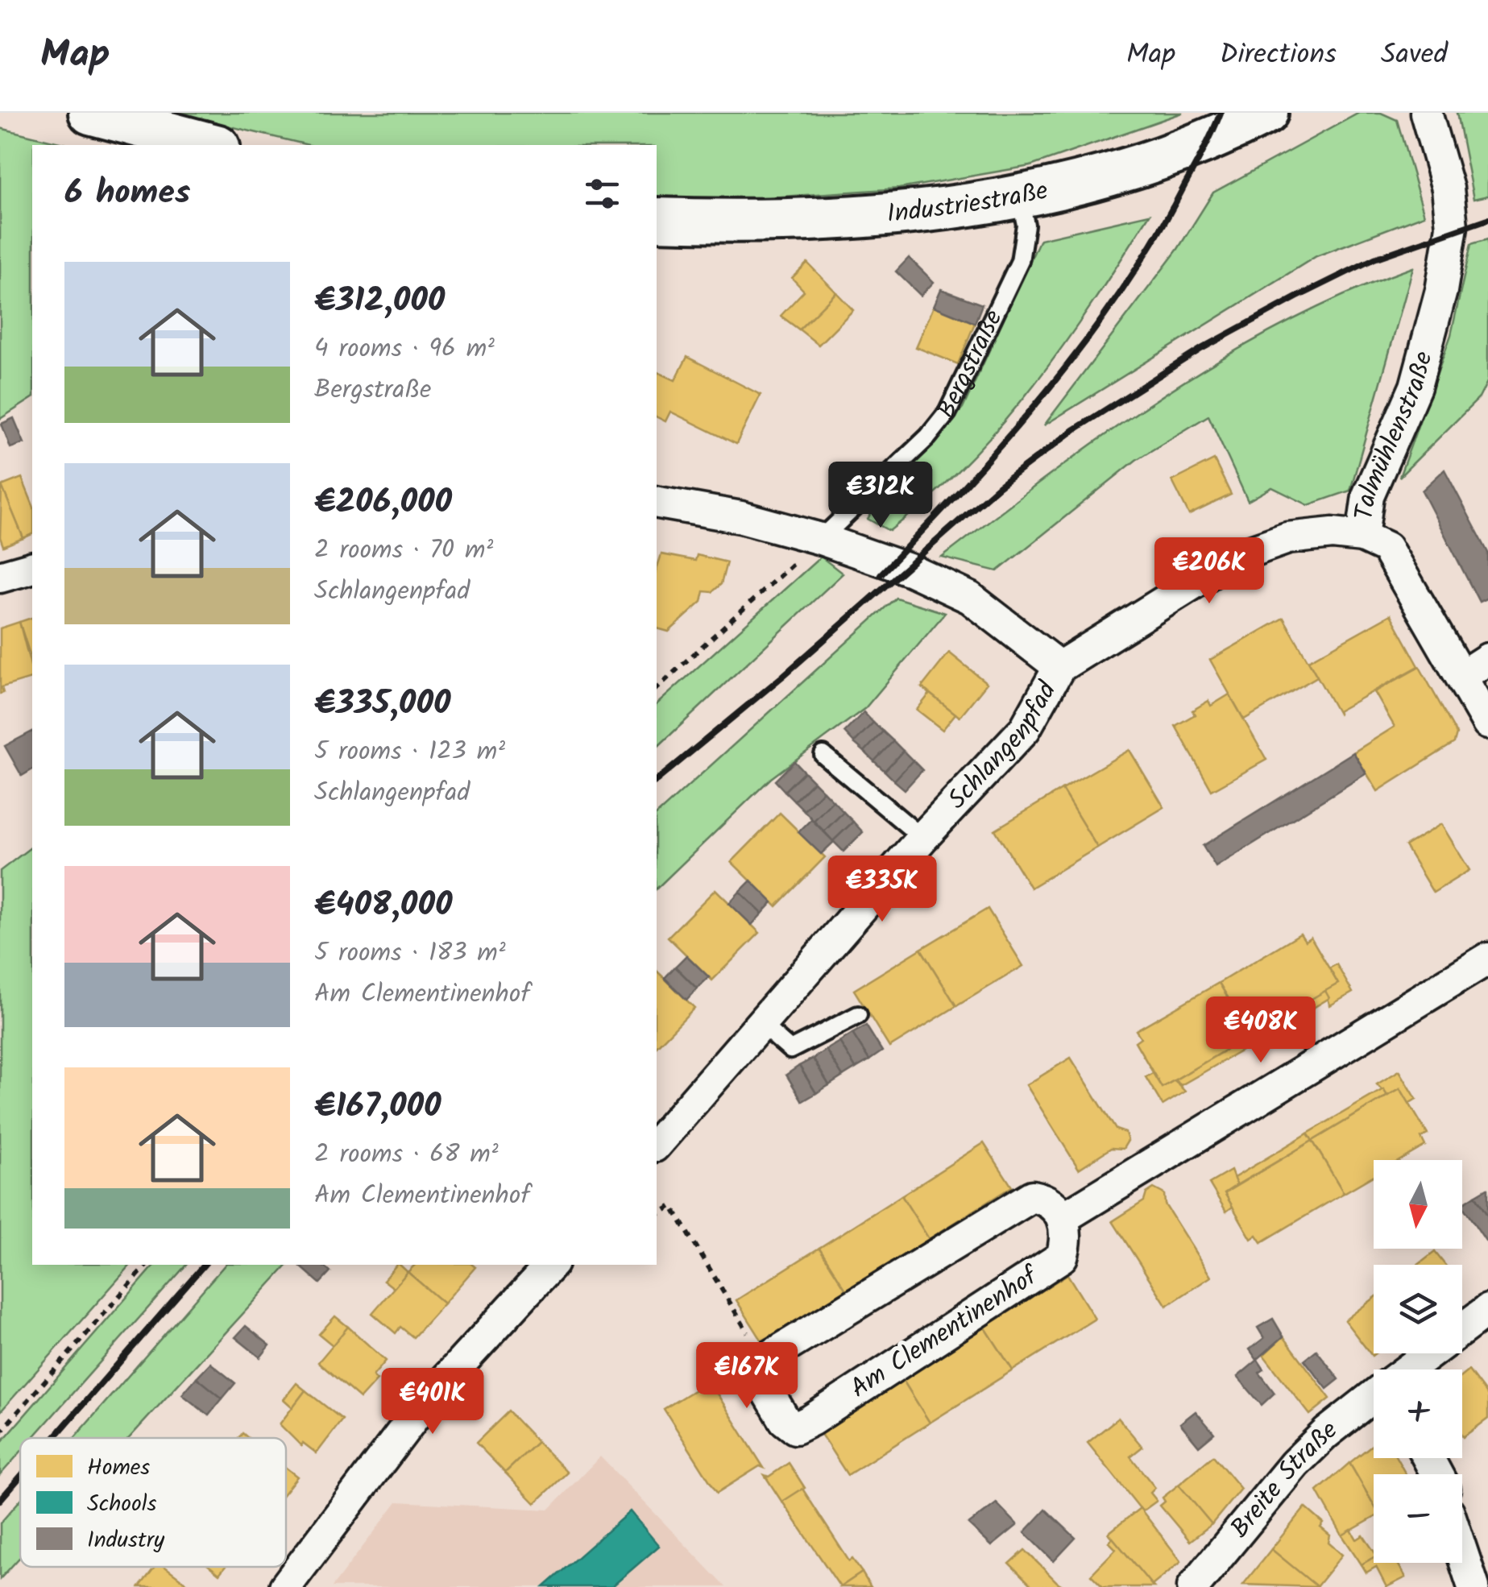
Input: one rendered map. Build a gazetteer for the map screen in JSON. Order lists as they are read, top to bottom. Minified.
{"streets":{"main road":["Industriestraße"],"street":["Talmühlenstraße","Schlangenpfad","Am Clementinenhof","Breite Straße"],"lane":["Bergstraße"]},"crossings":[["Industriestraße","Bergstraße"],["Talmühlenstraße","Schlangenpfad"]],"legend":["Homes","Schools","Industry"],"north":"bottom","page":{"header":"Map","nav":["Map","Directions","Saved"],"heading":"6 homes","list":[{"name":"€312,000","note":"4 rooms · 96 m² · Bergstraße"},{"name":"€206,000","note":"2 rooms · 70 m² · Schlangenpfad"},{"name":"€335,000","note":"5 rooms · 123 m² · Schlangenpfad"},{"name":"€408,000","note":"5 rooms · 183 m² · Am Clementinenhof"},{"name":"€167,000","note":"2 rooms · 68 m² · Am Clementinenhof"}],"price":["€312K","€206K","€335K","€408K","€167K","€401K"],"map_buttons":["+","−"]}}
